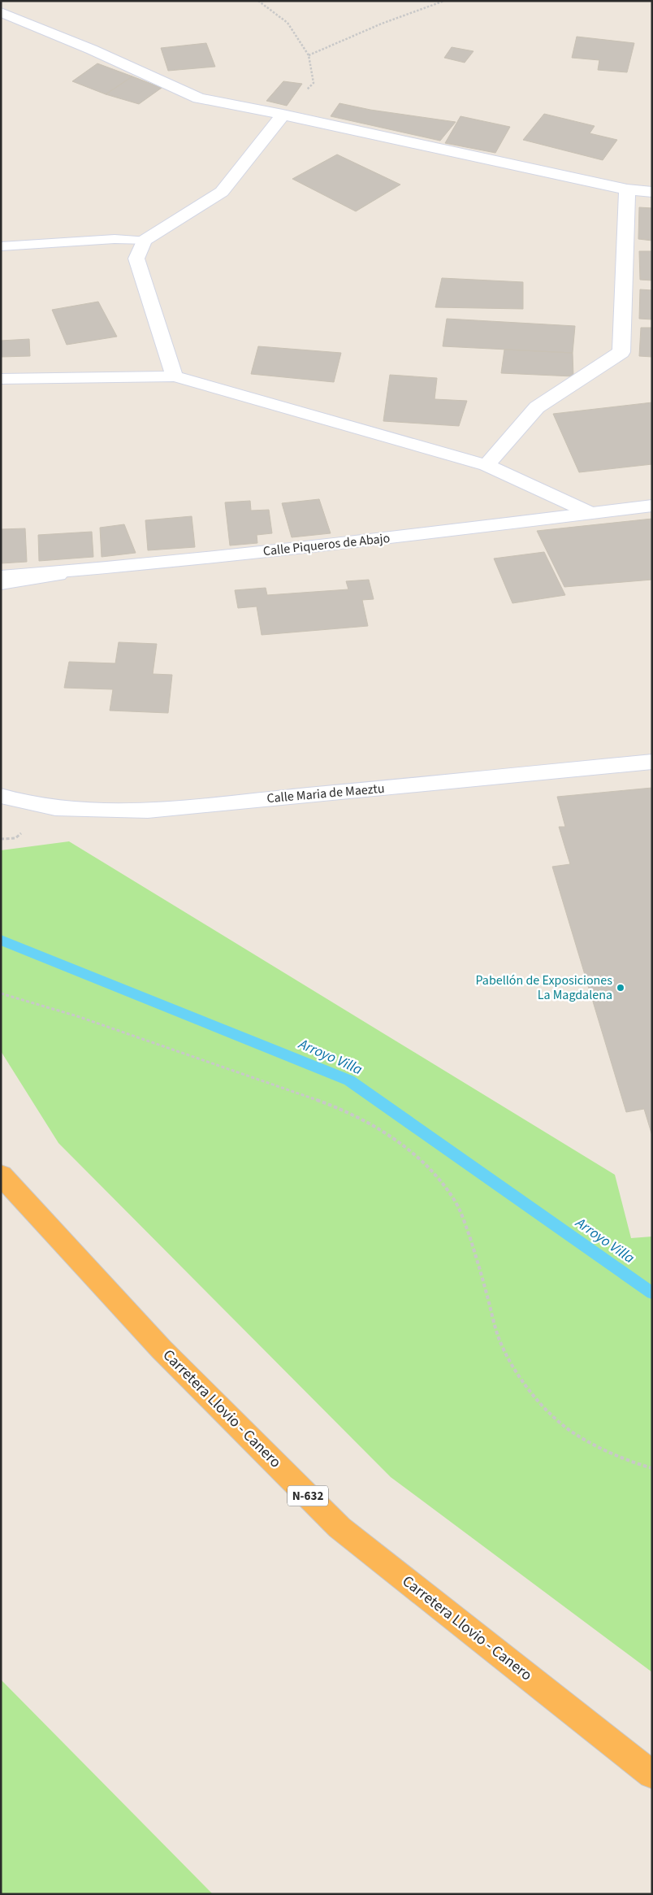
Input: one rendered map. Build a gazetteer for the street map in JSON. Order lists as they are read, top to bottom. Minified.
{"streets":{"highway":["Carretera Llovio - Canero","N-632"],"street":["Calle Piqueros de Abajo","Calle Maria de Maeztu"]},"water":["Arroyo Villa"],"places":["Pabellón de Exposiciones La Magdalena"]}
